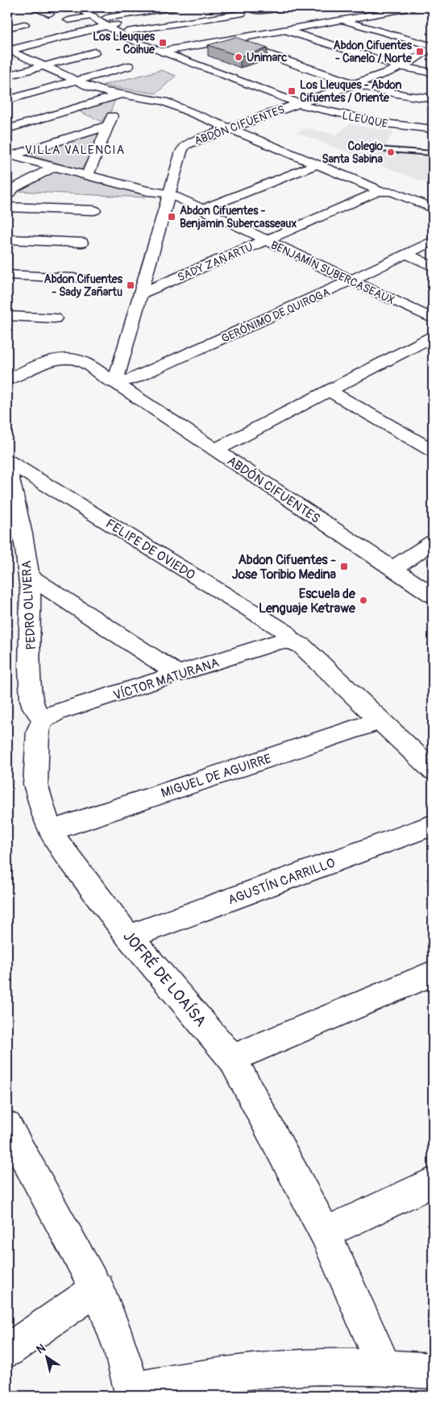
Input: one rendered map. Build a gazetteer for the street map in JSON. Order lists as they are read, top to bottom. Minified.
{"streets":{"street":["LLEUQUE","ABDÓN CIFUENTES","SADY ZAÑARTU","BENJAMÍN SUBERCASEAUX","GERÓNIMO DE QUIROGA","FELIPE DE OVIEDO","PEDRO OLIVERA","VÍCTOR MATURANA","MIGUEL DE AGUIRRE","AGUSTÍN CARRILLO","JOFRÉ DE LOAÍSA"]},"crossings":[["LLEUQUE","ABDÓN CIFUENTES"],["ABDÓN CIFUENTES","SADY ZAÑARTU"],["ABDÓN CIFUENTES","BENJAMÍN SUBERCASEAUX"],["ABDÓN CIFUENTES","GERÓNIMO DE QUIROGA"],["SADY ZAÑARTU","BENJAMÍN SUBERCASEAUX"],["BENJAMÍN SUBERCASEAUX","GERÓNIMO DE QUIROGA"],["FELIPE DE OVIEDO","VÍCTOR MATURANA"],["FELIPE DE OVIEDO","MIGUEL DE AGUIRRE"],["PEDRO OLIVERA","VÍCTOR MATURANA"],["PEDRO OLIVERA","JOFRÉ DE LOAÍSA"],["VÍCTOR MATURANA","JOFRÉ DE LOAÍSA"],["MIGUEL DE AGUIRRE","JOFRÉ DE LOAÍSA"],["AGUSTÍN CARRILLO","JOFRÉ DE LOAÍSA"]],"districts":["VILLA VALENCIA"],"places":{"transit":["Los Lleuques - Coihue","Abdon Cifuentes - Canelo / Norte","Los Lleuques - Abdon Cifuentes / Oriente","Abdon Cifuentes - Benjamin Subercasseaux","Abdon Cifuentes - Sady Zañartu","Abdon Cifuentes - Jose Toribio Medina"],"other":["Unimarc","Colegio Santa Sabina","Escuela de Lenguaje Ketrawe"]},"north":"top left"}
